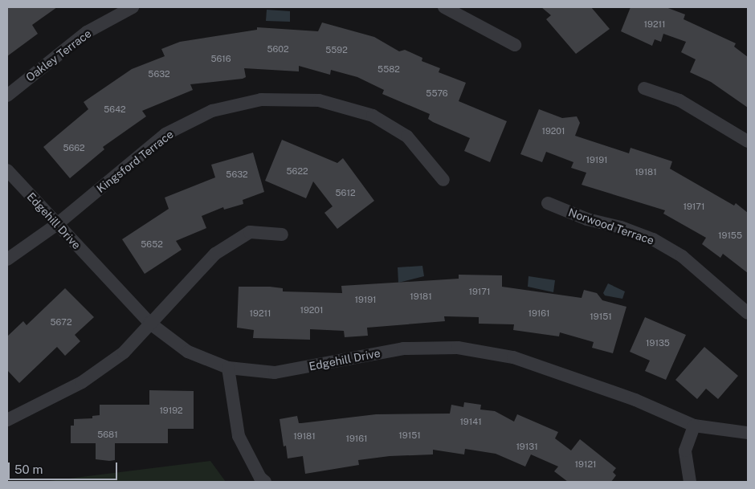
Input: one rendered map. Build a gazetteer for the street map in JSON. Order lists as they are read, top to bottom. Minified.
{"streets":{"street":["Oakley Terrace","Kingsford Terrace","Edgehill Drive","Norwood Terrace"]},"crossings":[["Kingsford Terrace","Edgehill Drive"]],"house_numbers":["19211","5602","5592","5616","5582","5632","5576","5642","19201","5662","19191","5622","19181","5632","5612","19171","19155","5652","19171","19181","19191","19201","19211","19161","19151","5672","19135","19192","19141","5681","19151","19181","19161","19131","19121"],"scale_bar":"50 m"}
